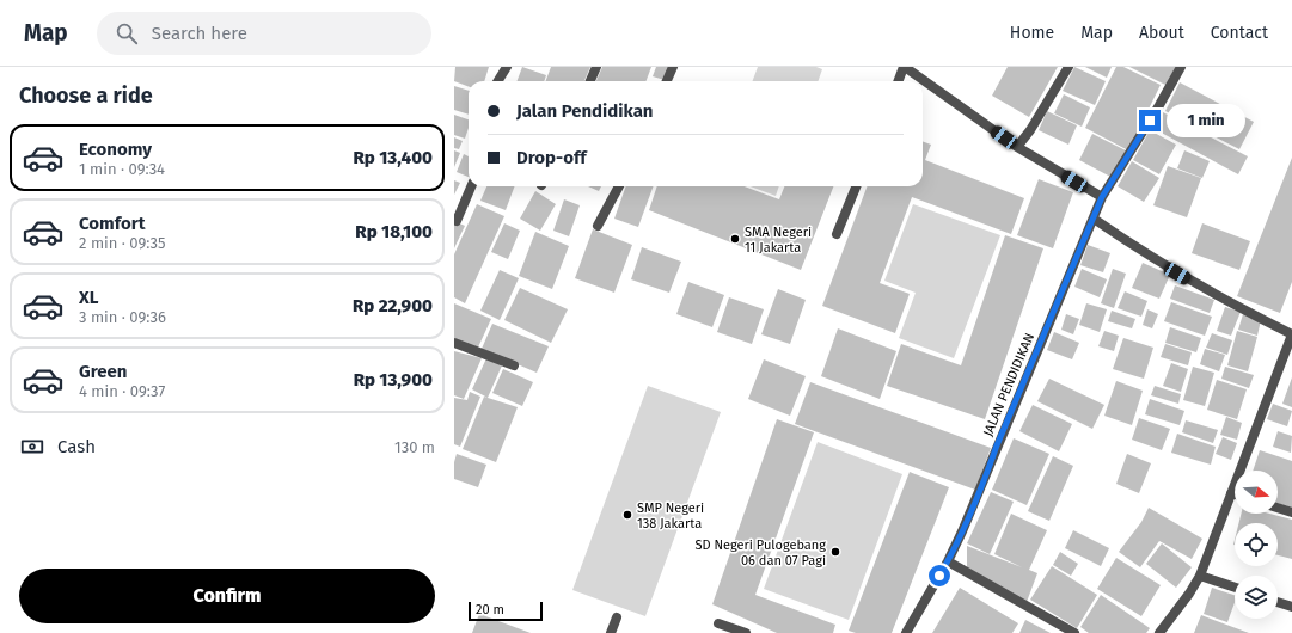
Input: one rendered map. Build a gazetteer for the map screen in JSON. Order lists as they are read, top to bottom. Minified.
{"streets":{"street":["JALAN PENDIDIKAN"]},"places":["SMA Negeri 11 Jakarta","SMP Negeri 138 Jakarta","SD Negeri Pulogebang 06 dan 07 Pagi"],"scale_bar":"20 m","north":"right","page":{"header":"Map","search":"Search here","nav":["Home","Map","About","Contact"],"heading":"Choose a ride","banner":["Jalan Pendidikan","Drop-off"],"bubble":"1 min","list":[{"name":"Economy","note":"1 min · 09:34","value":"Rp 13,400"},{"name":"Comfort","note":"2 min · 09:35","value":"Rp 18,100"},{"name":"XL","note":"3 min · 09:36","value":"Rp 22,900"},{"name":"Green","note":"4 min · 09:37","value":"Rp 13,900"}],"pay":["Cash","130 m"],"buttons":"Confirm","scale":"20 m"}}
